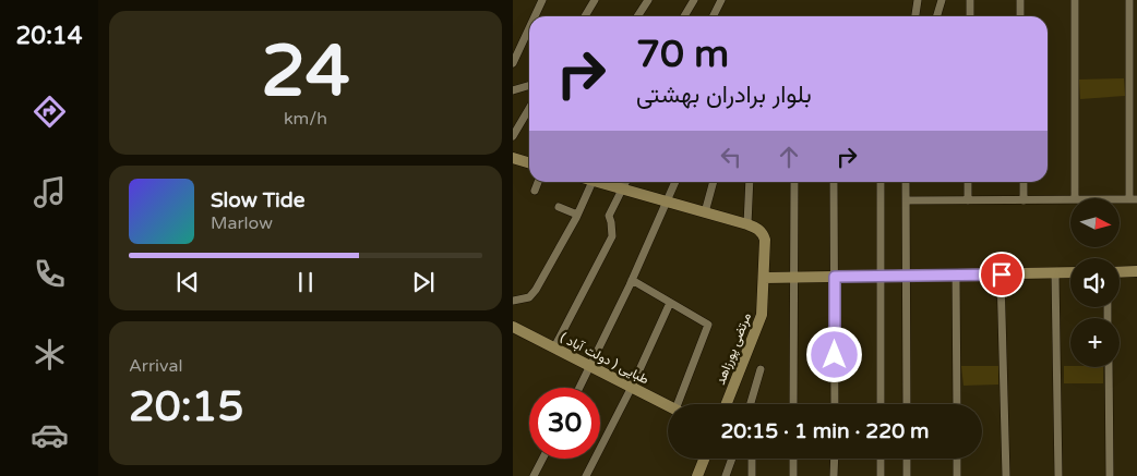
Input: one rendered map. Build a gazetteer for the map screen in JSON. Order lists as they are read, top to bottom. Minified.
{"streets":{"street":["مرتضی پورزاهد","طبایی ( دولت آباد )"]},"north":"right","page":{"tabs":"20:14","tile":[["24","km/h"],["Arrival","20:15"]],"turn":["70 m","بلوار برادران بهشتی"],"song":["Slow Tide","Marlow"],"map_buttons":"+","limit":"30","trip":"20:15 · 1 min · 220 m"}}
